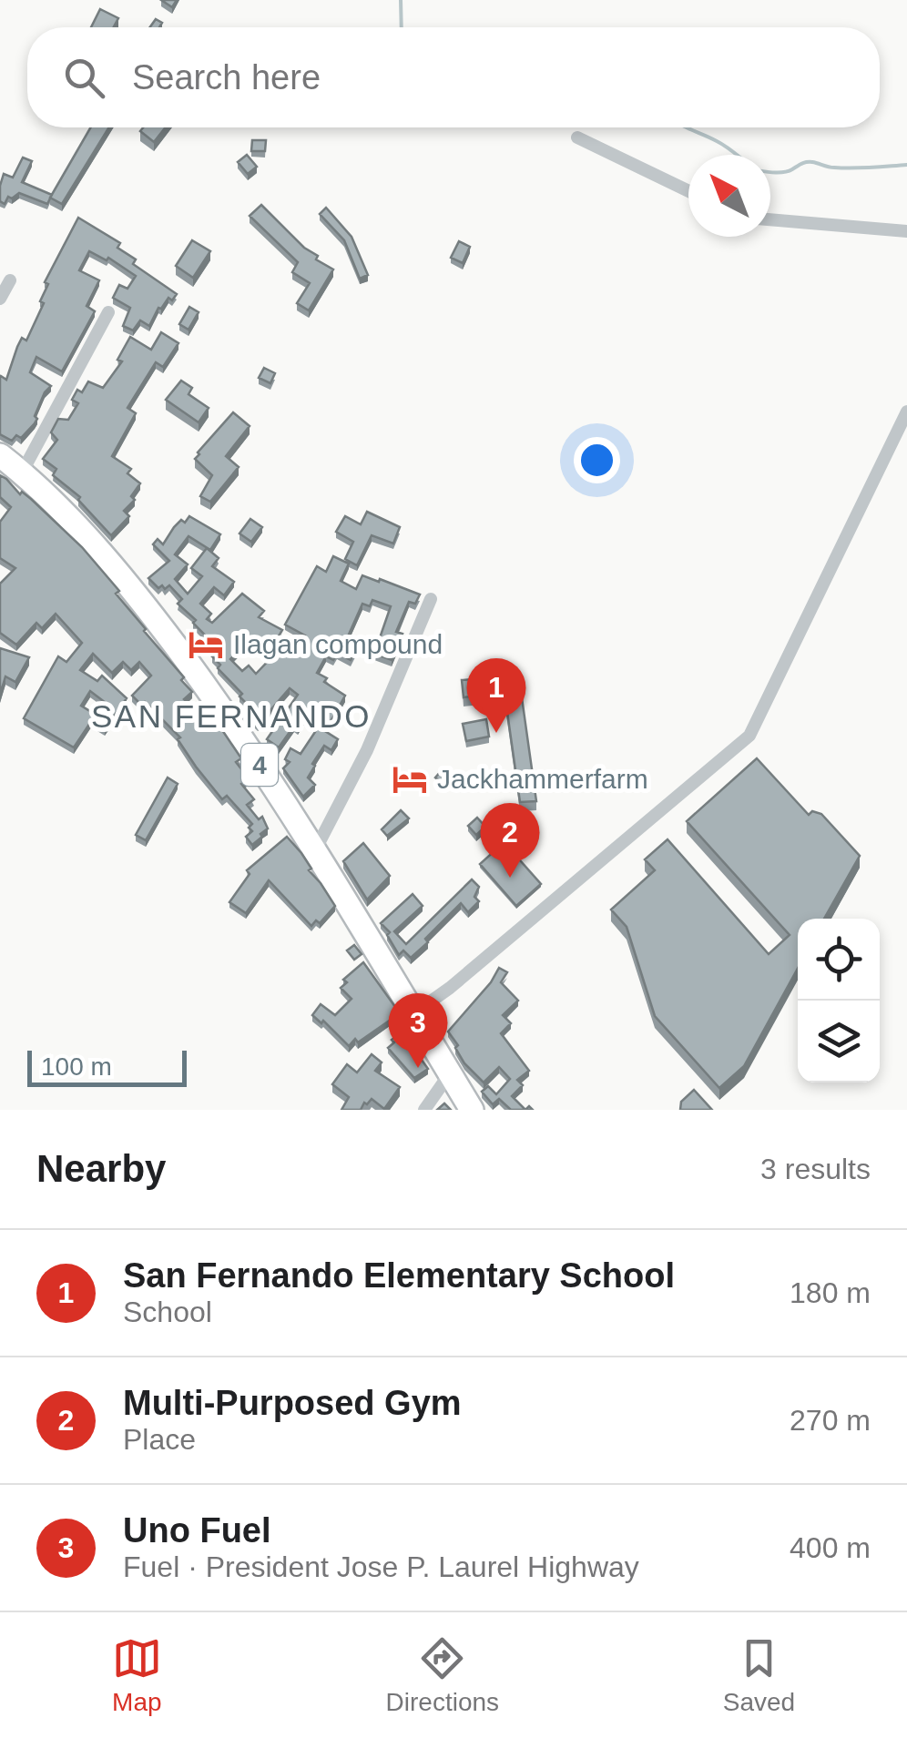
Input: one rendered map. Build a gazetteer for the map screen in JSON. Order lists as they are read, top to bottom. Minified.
{"streets":{"highway":["4"]},"districts":["SAN FERNANDO"],"places":{"hotel":["Ilagan compound","Jackhammerfarm"]},"scale_bar":"100 m","north":"top left","page":{"search":"Search here","pins":["1","2","3"],"scale":"100 m","heading":["Nearby","3 results"],"list":[{"mark":"1","name":"San Fernando Elementary School","note":"School","value":"180 m"},{"mark":"2","name":"Multi-Purposed Gym","note":"Place","value":"270 m"},{"mark":"3","name":"Uno Fuel","note":"Fuel · President Jose P. Laurel Highway","value":"400 m"}],"nav":["Map","Directions","Saved"]}}
